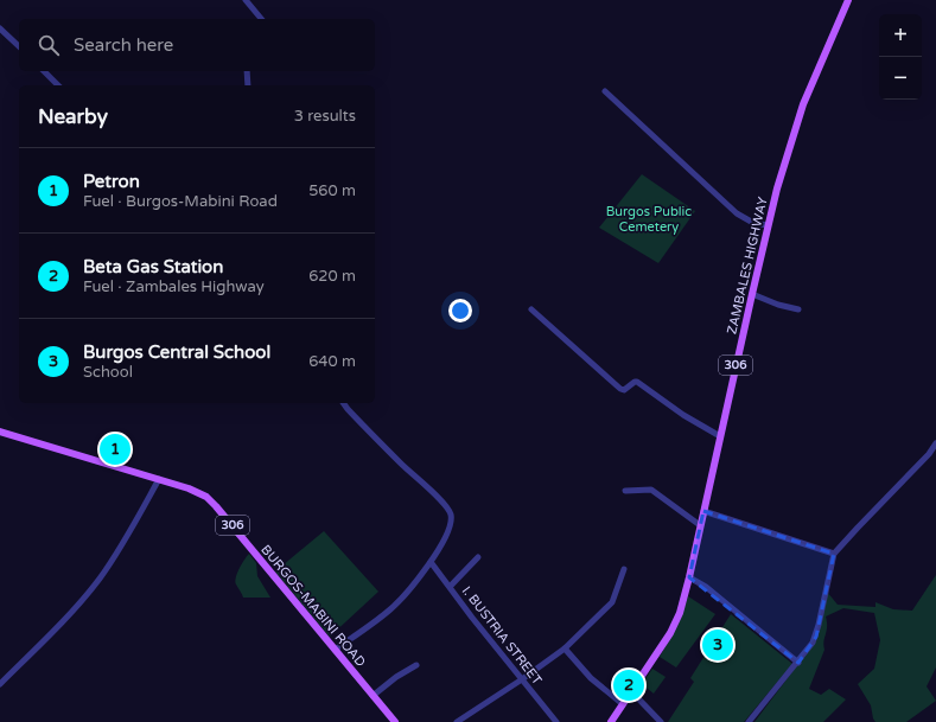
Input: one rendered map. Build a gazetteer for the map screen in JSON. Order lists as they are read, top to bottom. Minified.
{"streets":{"main road":["ZAMBALES HIGHWAY","306","BURGOS-MABINI ROAD"],"street":["I. BUSTRIA STREET"]},"parks":["Burgos Public Cemetery"],"page":{"map_buttons":["+","−"],"search":"Search here","heading":["Nearby","3 results"],"list":[{"mark":"1","name":"Petron","note":"Fuel · Burgos-Mabini Road","value":"560 m"},{"mark":"2","name":"Beta Gas Station","note":"Fuel · Zambales Highway","value":"620 m"},{"mark":"3","name":"Burgos Central School","note":"School","value":"640 m"}],"pins":["1","3","2"]}}
